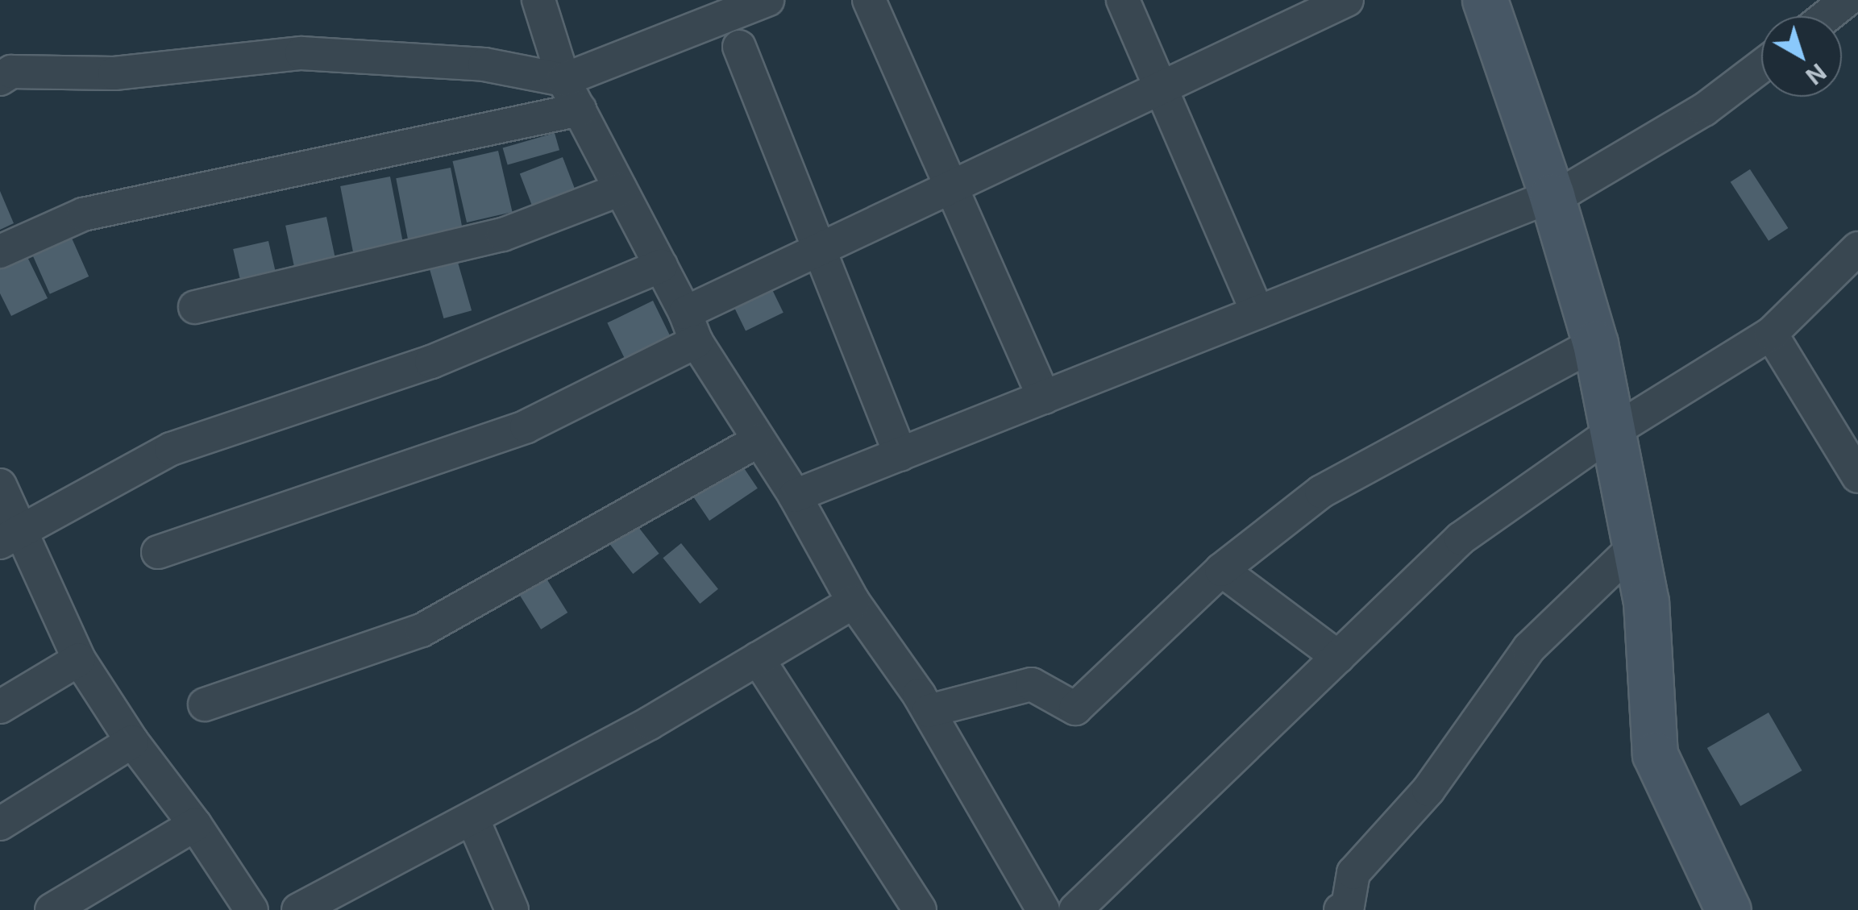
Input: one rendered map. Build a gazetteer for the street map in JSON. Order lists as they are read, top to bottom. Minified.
{"north":"bottom right"}
